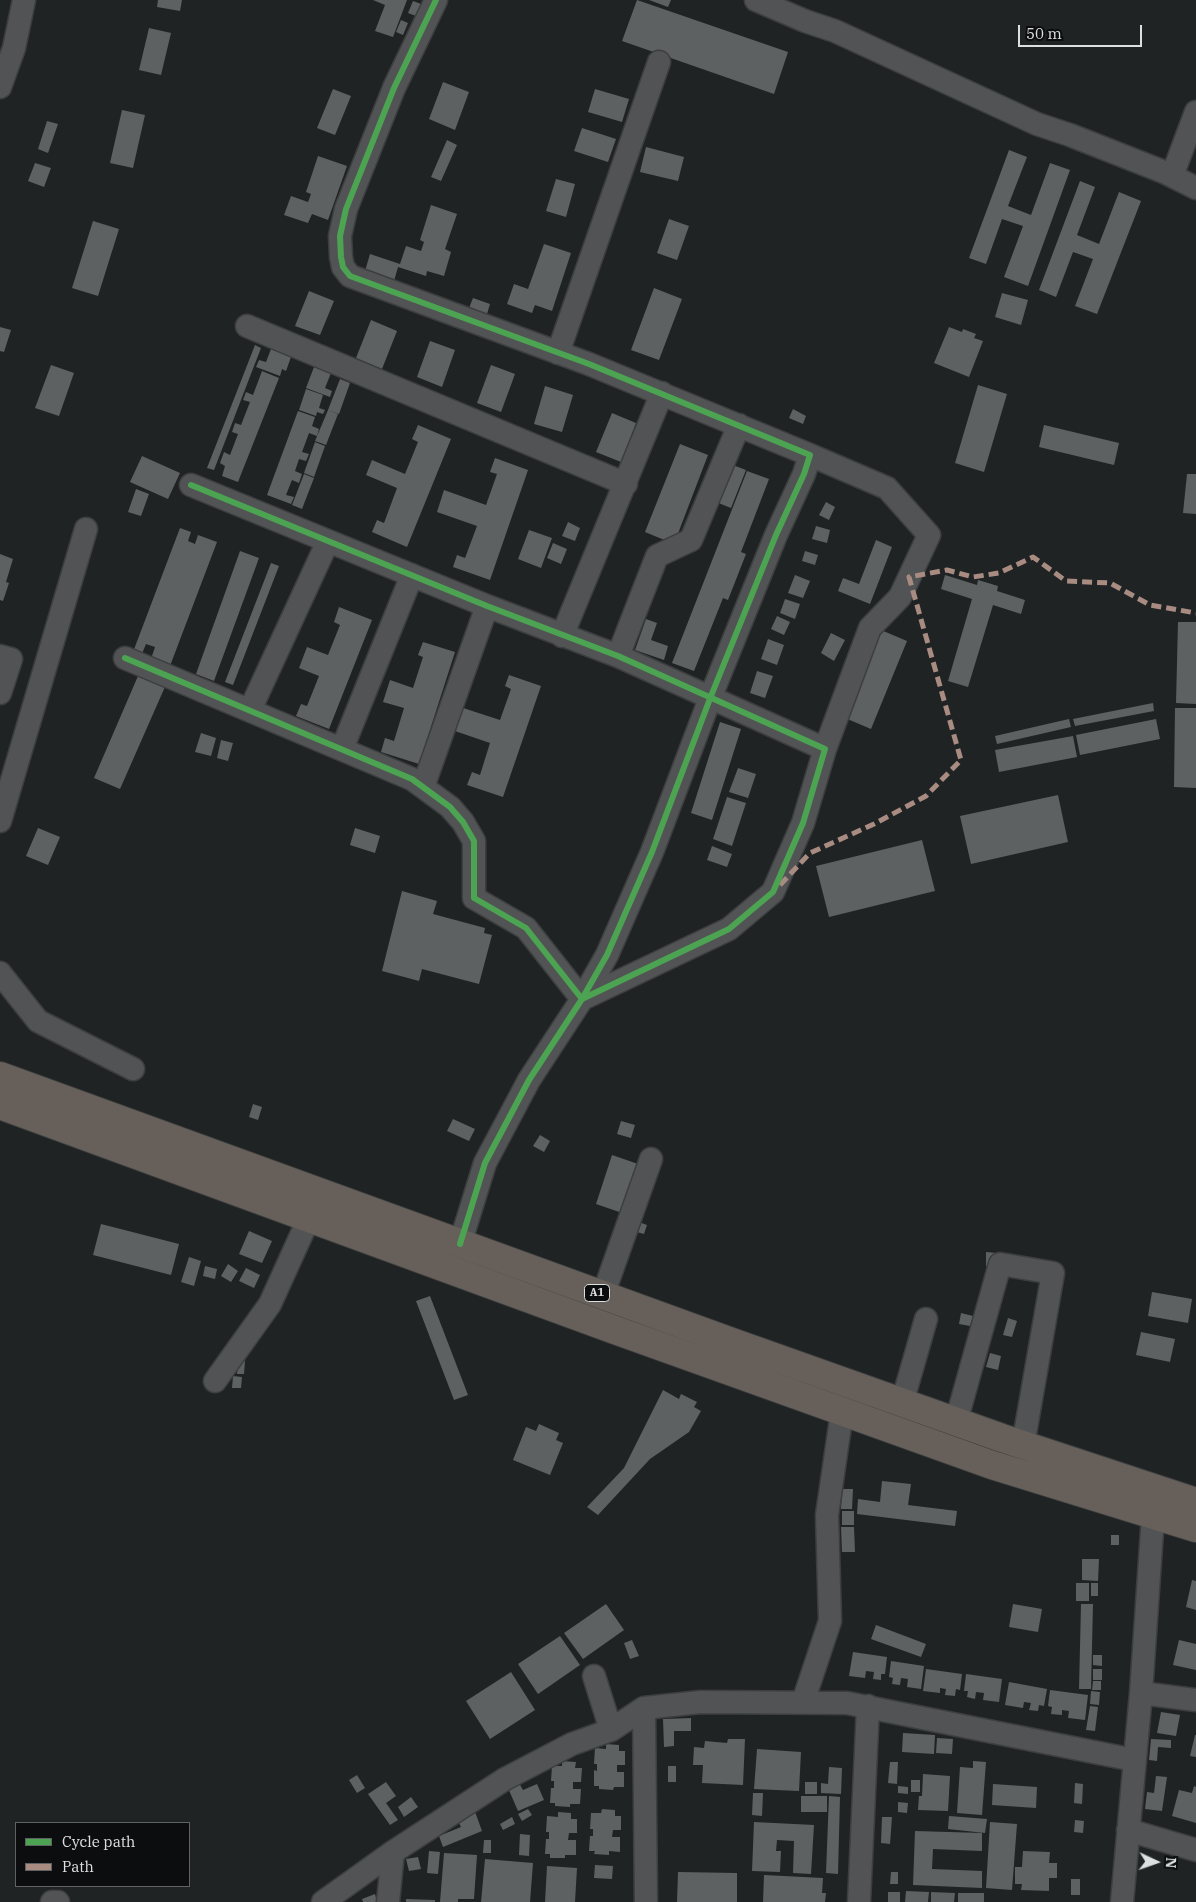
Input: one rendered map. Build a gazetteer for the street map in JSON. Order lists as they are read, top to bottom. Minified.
{"streets":{"highway":["A1"]},"legend":["Cycle path","Path"],"scale_bar":"50 m","north":"right"}
